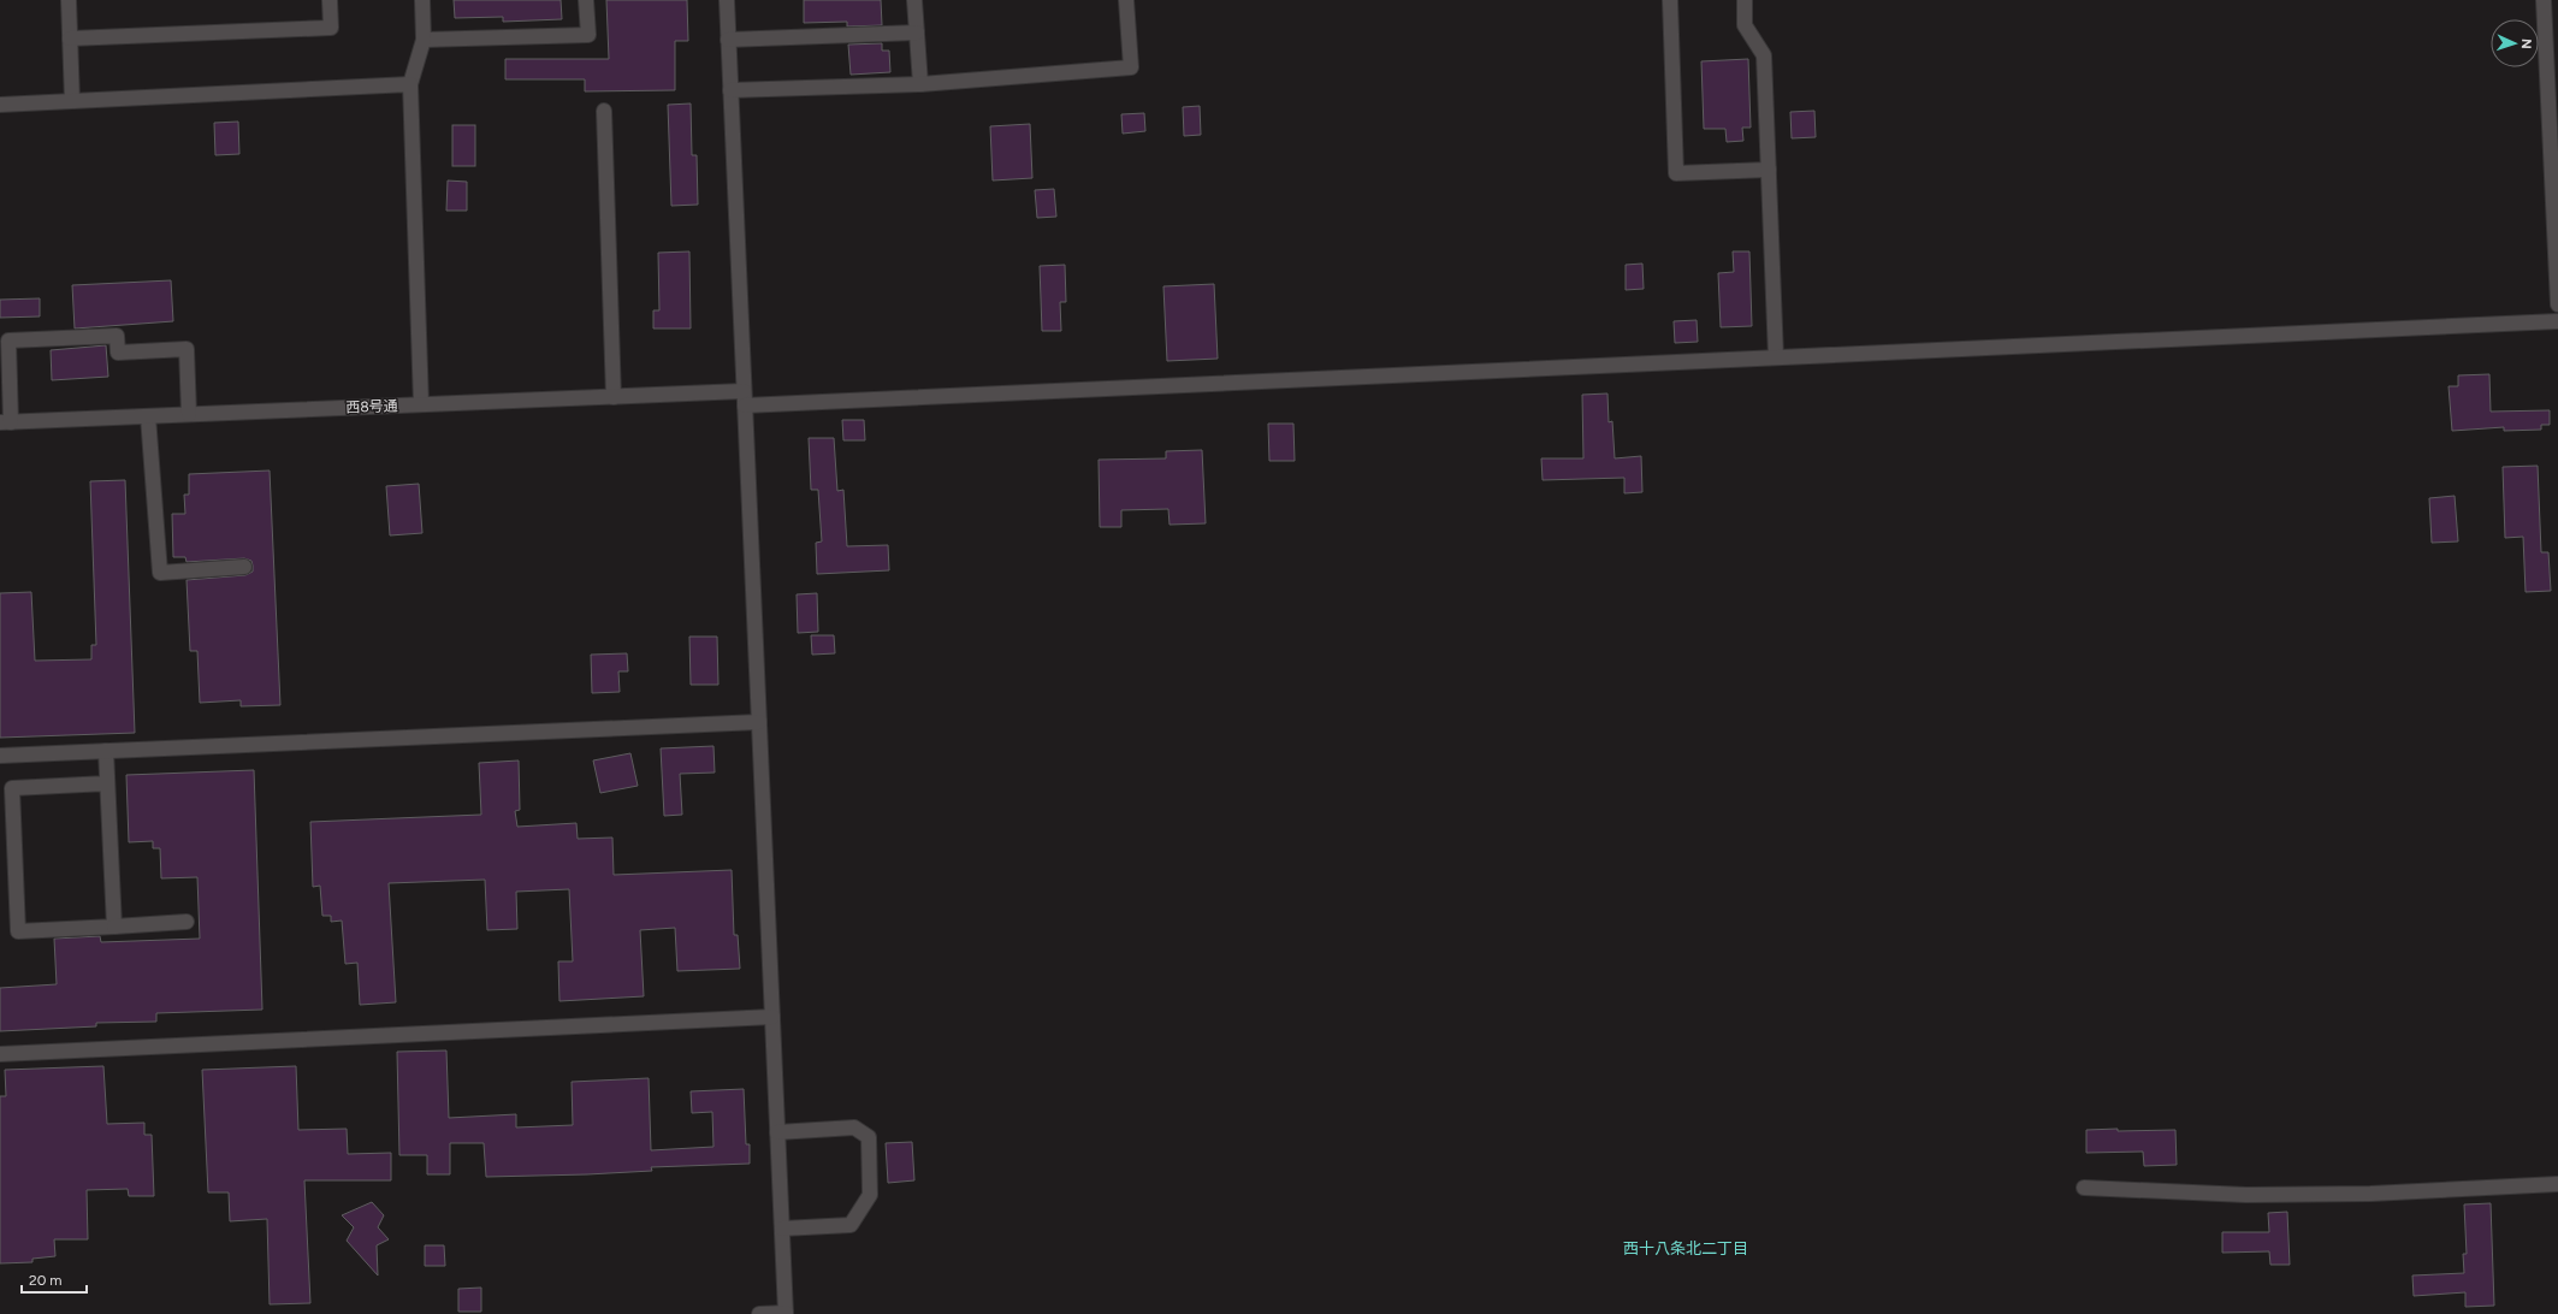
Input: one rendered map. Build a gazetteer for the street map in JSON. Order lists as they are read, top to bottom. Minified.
{"streets":{"street":["西8号通"]},"districts":["西十八条北二丁目"],"scale_bar":"20 m","north":"right"}
